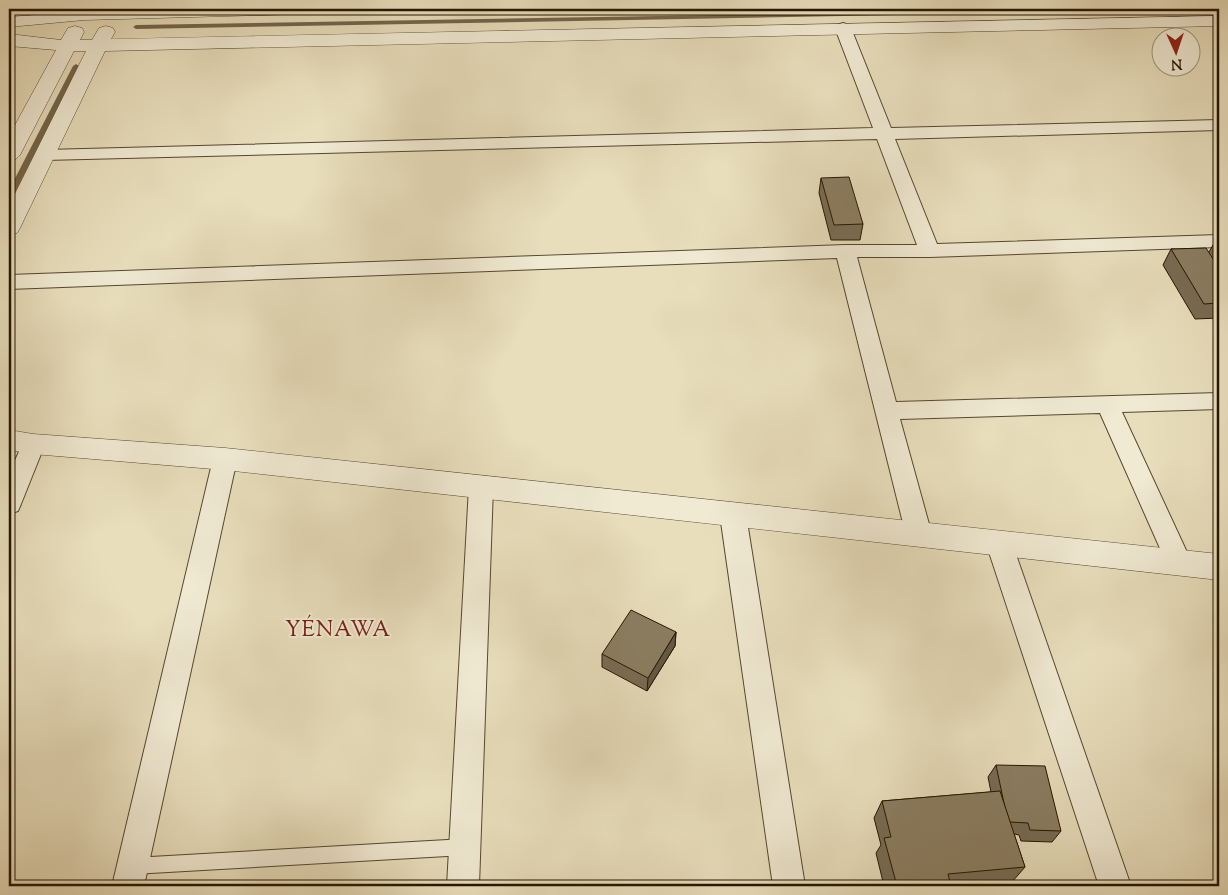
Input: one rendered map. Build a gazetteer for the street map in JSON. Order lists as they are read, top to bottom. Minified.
{"districts":["YÉNAWA"],"north":"bottom"}
